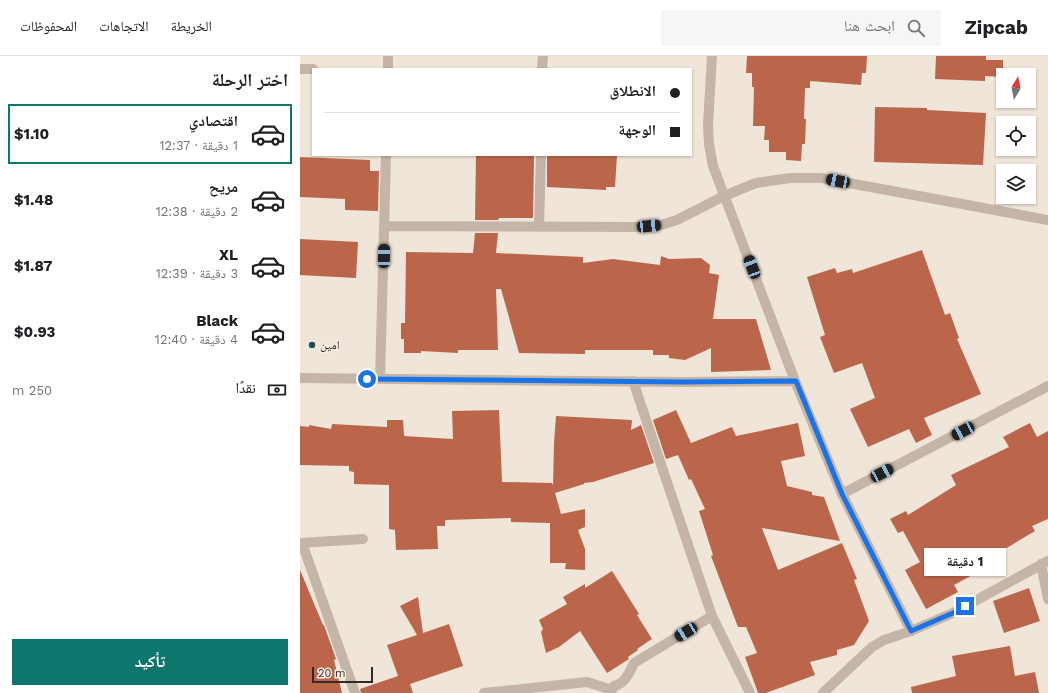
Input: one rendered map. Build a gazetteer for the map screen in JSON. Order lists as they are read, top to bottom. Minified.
{"places":["امين"],"scale_bar":"20 m","north":"top","page":{"header":"Zipcab","search":"ابحث هنا","nav":["الخريطة","الاتجاهات","المحفوظات"],"heading":"اختر الرحلة","banner":["الانطلاق","الوجهة"],"list":[{"name":"اقتصادي","note":"1 دقيقة · 12:37","value":"$1.10"},{"name":"مريح","note":"2 دقيقة · 12:38","value":"$1.48"},{"name":"XL","note":"3 دقيقة · 12:39","value":"$1.87"},{"name":"Black","note":"4 دقيقة · 12:40","value":"$0.93"}],"pay":["نقدًا","250 m"],"bubble":"1 دقيقة","buttons":"تأكيد","scale":"20 m"}}
